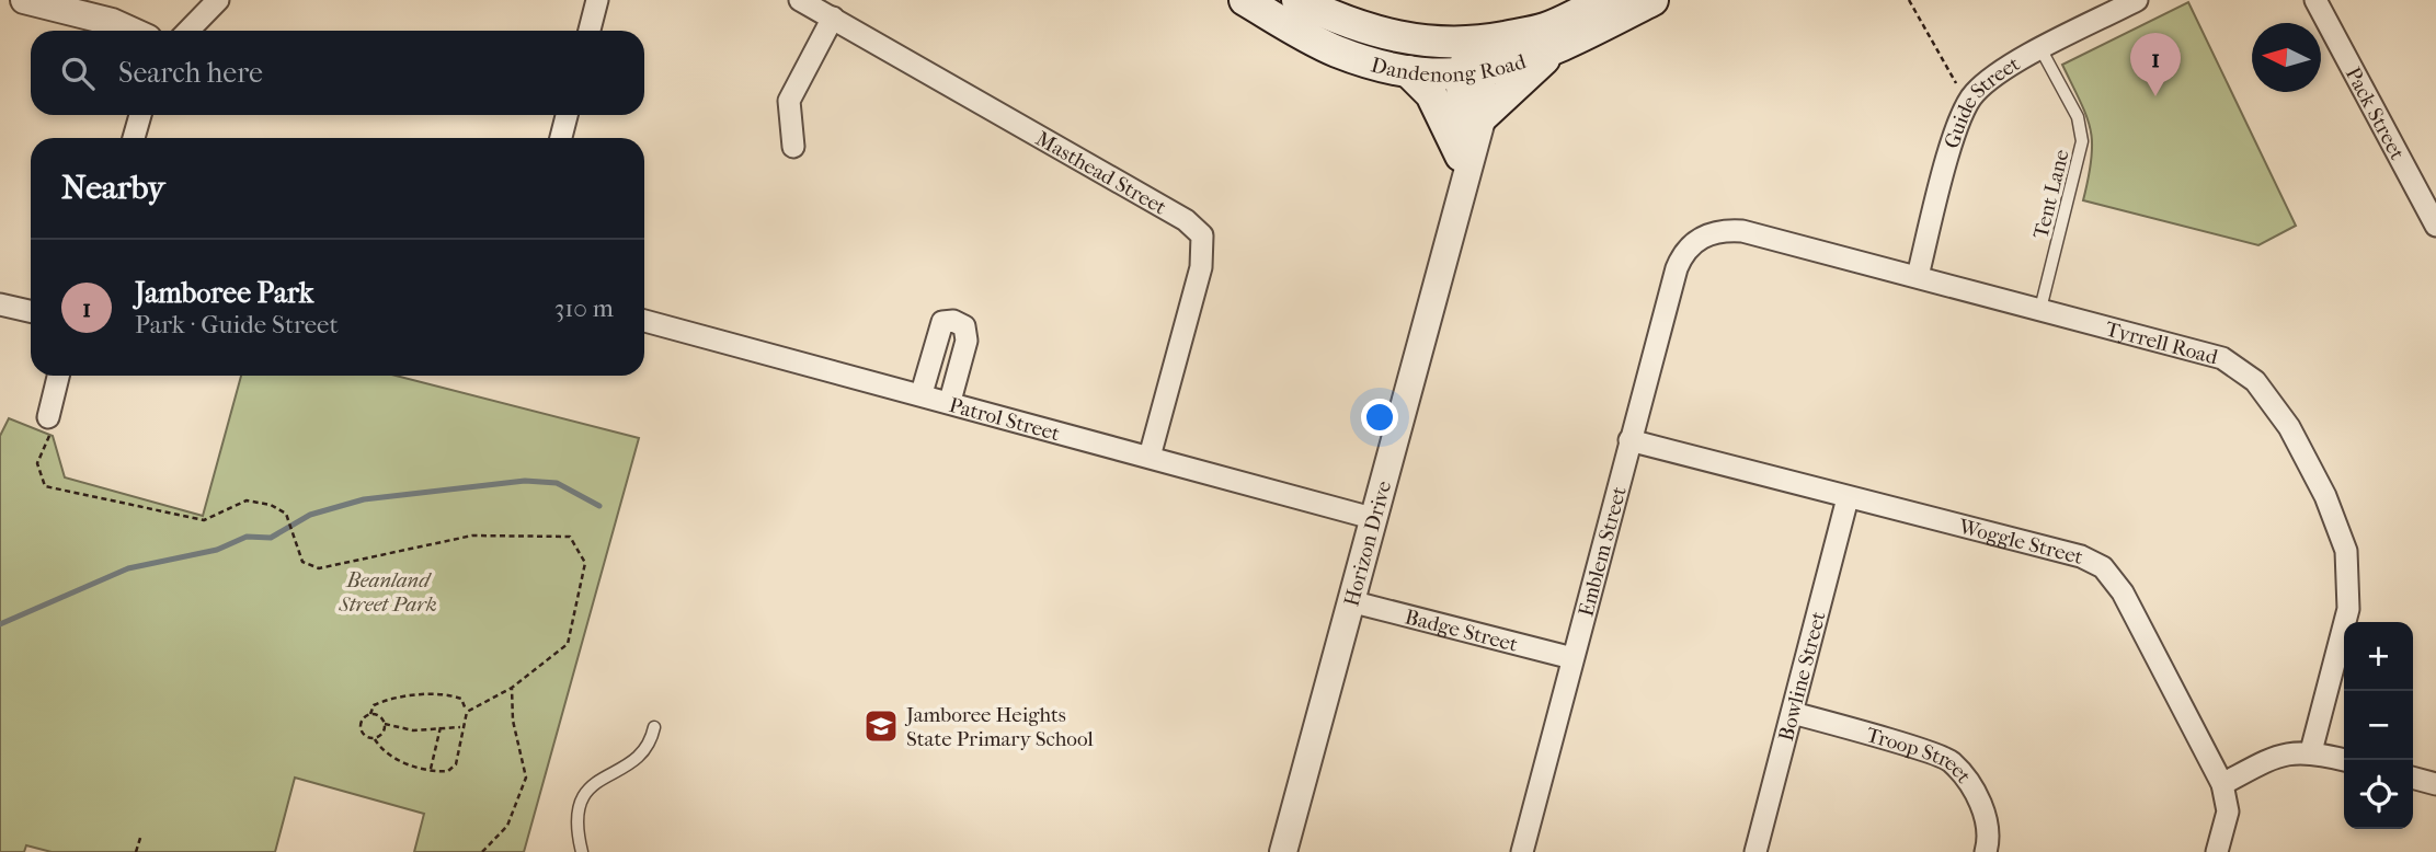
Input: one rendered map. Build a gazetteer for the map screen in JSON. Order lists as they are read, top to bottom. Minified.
{"streets":{"main road":["Dandenong Road"],"street":["Guide Street","Pack Street","Masthead Street","Tyrrell Road","Patrol Street","Horizon Drive","Woggle Street","Emblem Street","Badge Street","Bowline Street","Troop Street"],"lane":["Tent Lane"]},"crossings":[["Dandenong Road","Horizon Drive"],["Guide Street","Tent Lane"],["Guide Street","Tyrrell Road"],["Masthead Street","Patrol Street"],["Tent Lane","Tyrrell Road"],["Tyrrell Road","Emblem Street"],["Patrol Street","Horizon Drive"],["Horizon Drive","Badge Street"],["Woggle Street","Emblem Street"],["Woggle Street","Bowline Street"],["Emblem Street","Badge Street"],["Bowline Street","Troop Street"]],"parks":["Beanland Street Park"],"places":{"school or university":["Jamboree Heights State Primary School"]},"north":"left","page":{"search":"Search here","pins":"1","heading":"Nearby","list":[{"mark":"1","name":"Jamboree Park","note":"Park · Guide Street","value":"310 m"}],"map_buttons":["+","−"]}}
